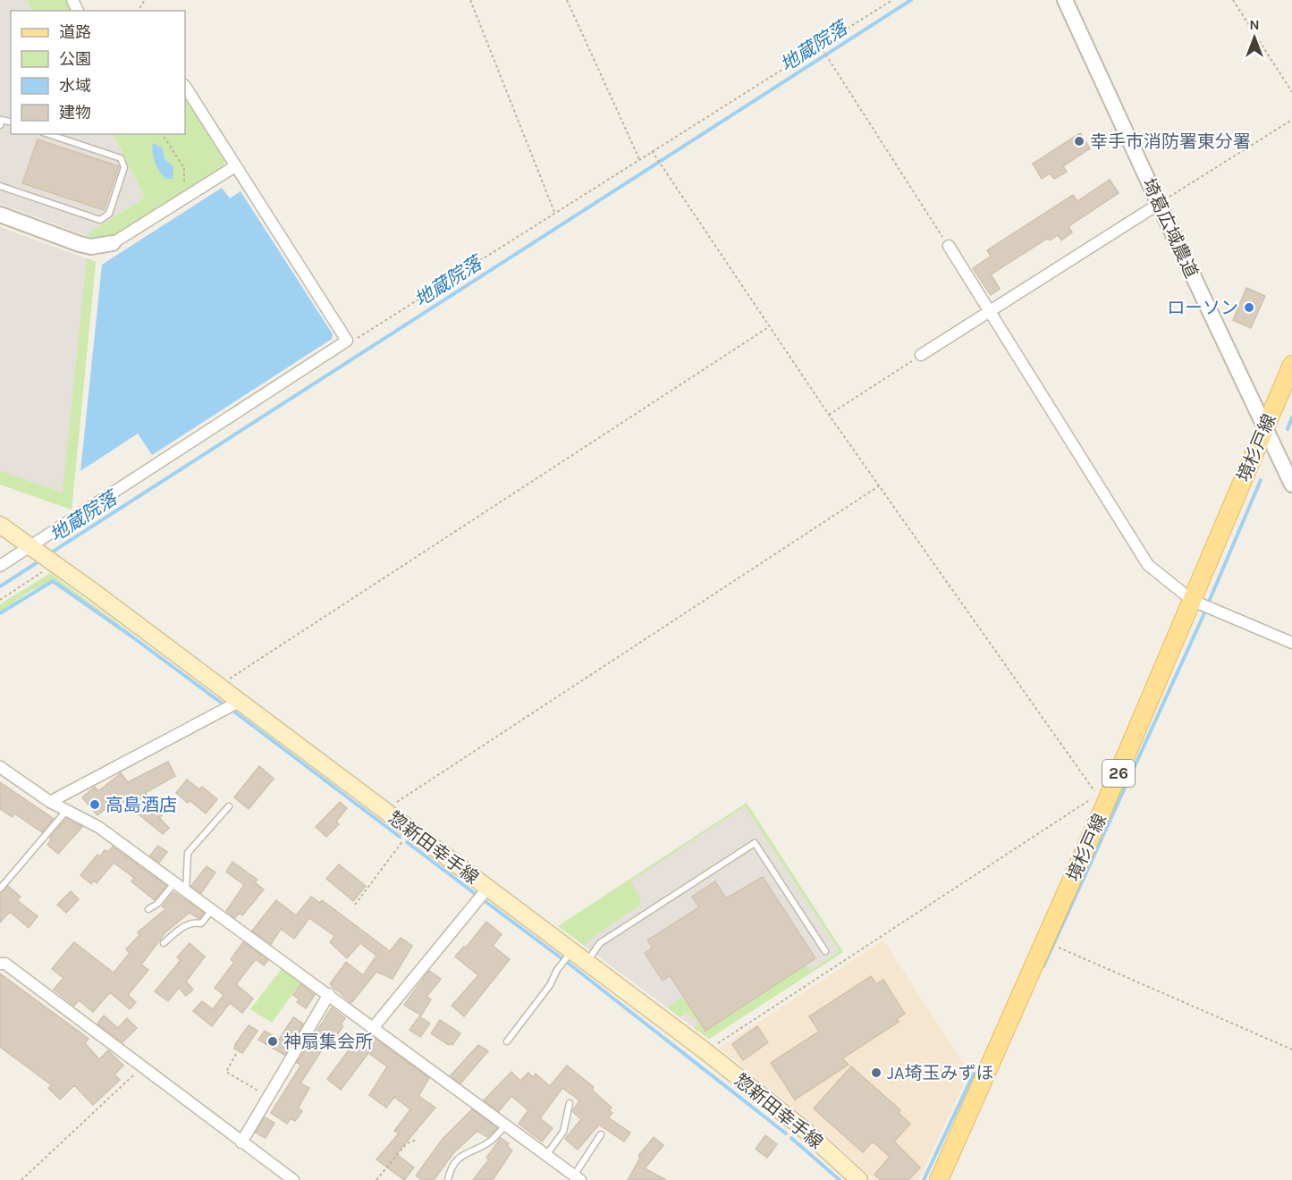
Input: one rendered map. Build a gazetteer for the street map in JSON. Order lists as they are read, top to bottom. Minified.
{"streets":{"main road":["境杉戸線","26","惣新田幸手線"],"street":["埼葛広域農道"]},"crossings":[["埼葛広域農道","境杉戸線"]],"water":["地蔵院落"],"places":["幸手市消防署東分署","ローソン","高島酒店","神扇集会所","JA埼玉みずほ"],"legend":["道路","公園","水域","建物"],"north":"top"}
